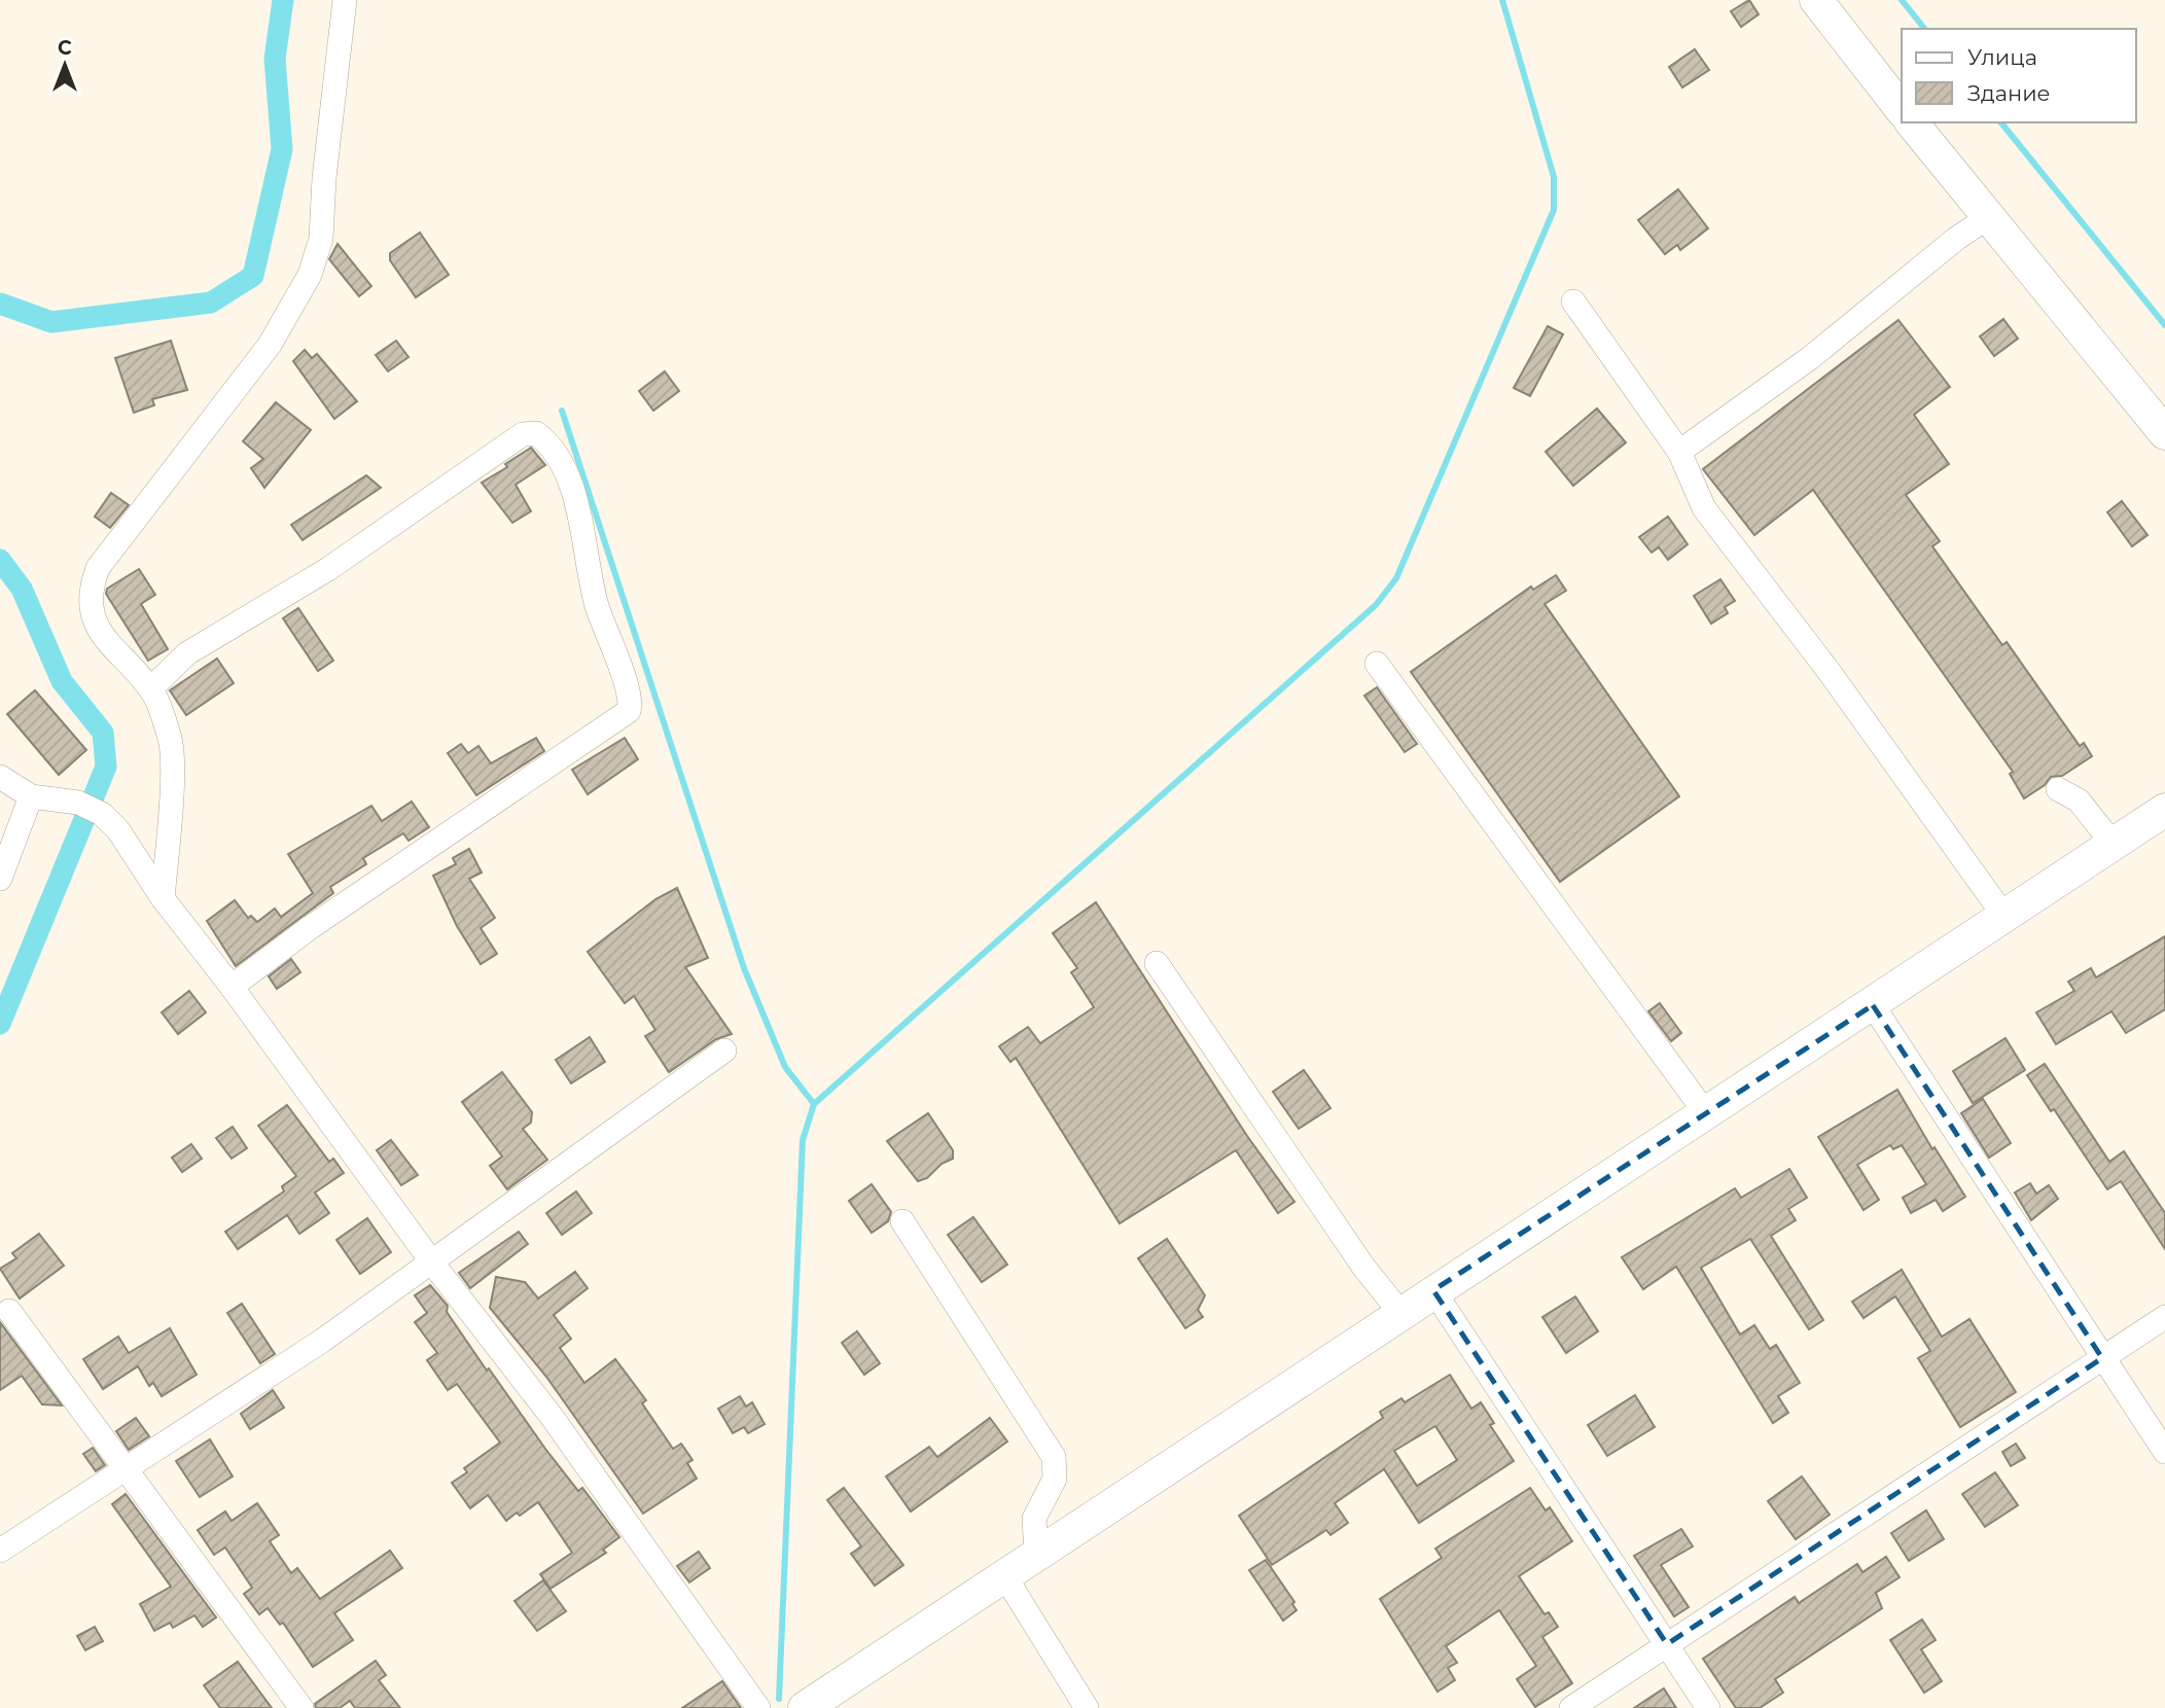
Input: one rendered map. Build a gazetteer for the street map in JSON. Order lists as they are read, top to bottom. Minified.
{"legend":["Улица","Здание"],"north":"top"}
